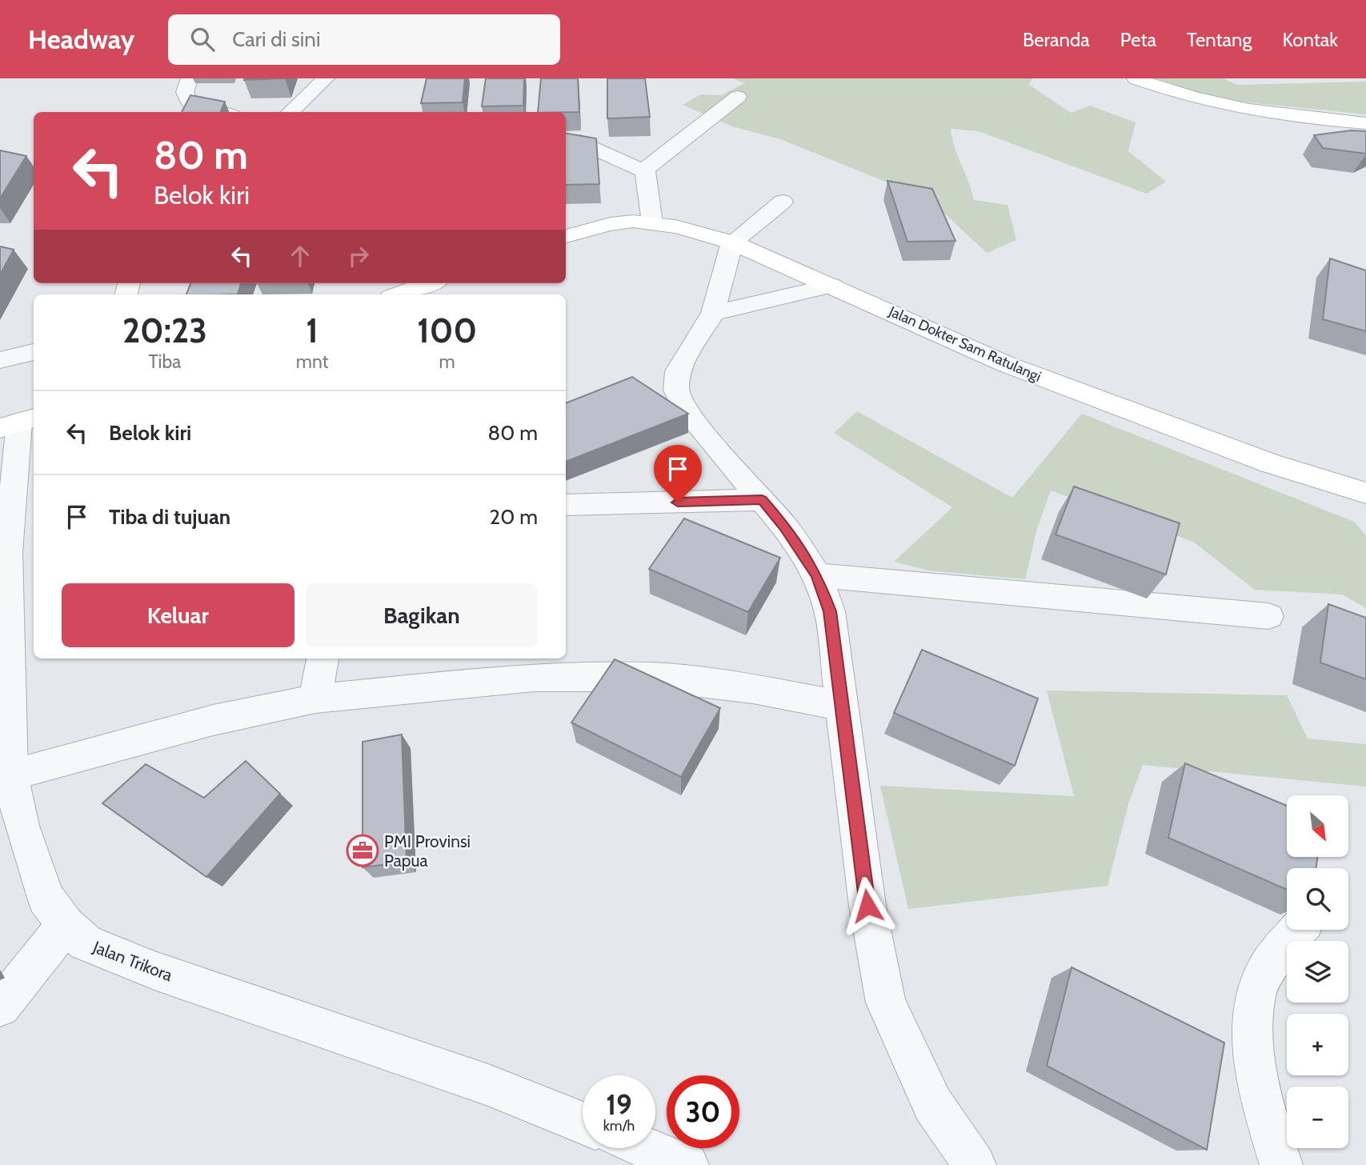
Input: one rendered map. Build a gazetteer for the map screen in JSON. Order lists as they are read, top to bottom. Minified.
{"streets":{"main road":["Jalan Dokter Sam Ratulangi"],"street":["Jalan Trikora"]},"places":{"office":["PMI Provinsi Papua"]},"north":"bottom right","page":{"header":"Headway","search":"Cari di sini","nav":["Beranda","Peta","Tentang","Kontak"],"turn":["80 m","Belok kiri"],"eta":["20:23","Tiba","1","mnt","100","m"],"list":[{"name":"Belok kiri","value":"80 m"},{"name":"Tiba di tujuan","value":"20 m"}],"buttons":["Keluar","Bagikan"],"map_buttons":["+","−"],"speed":"19 km/h","limit":"30"}}
